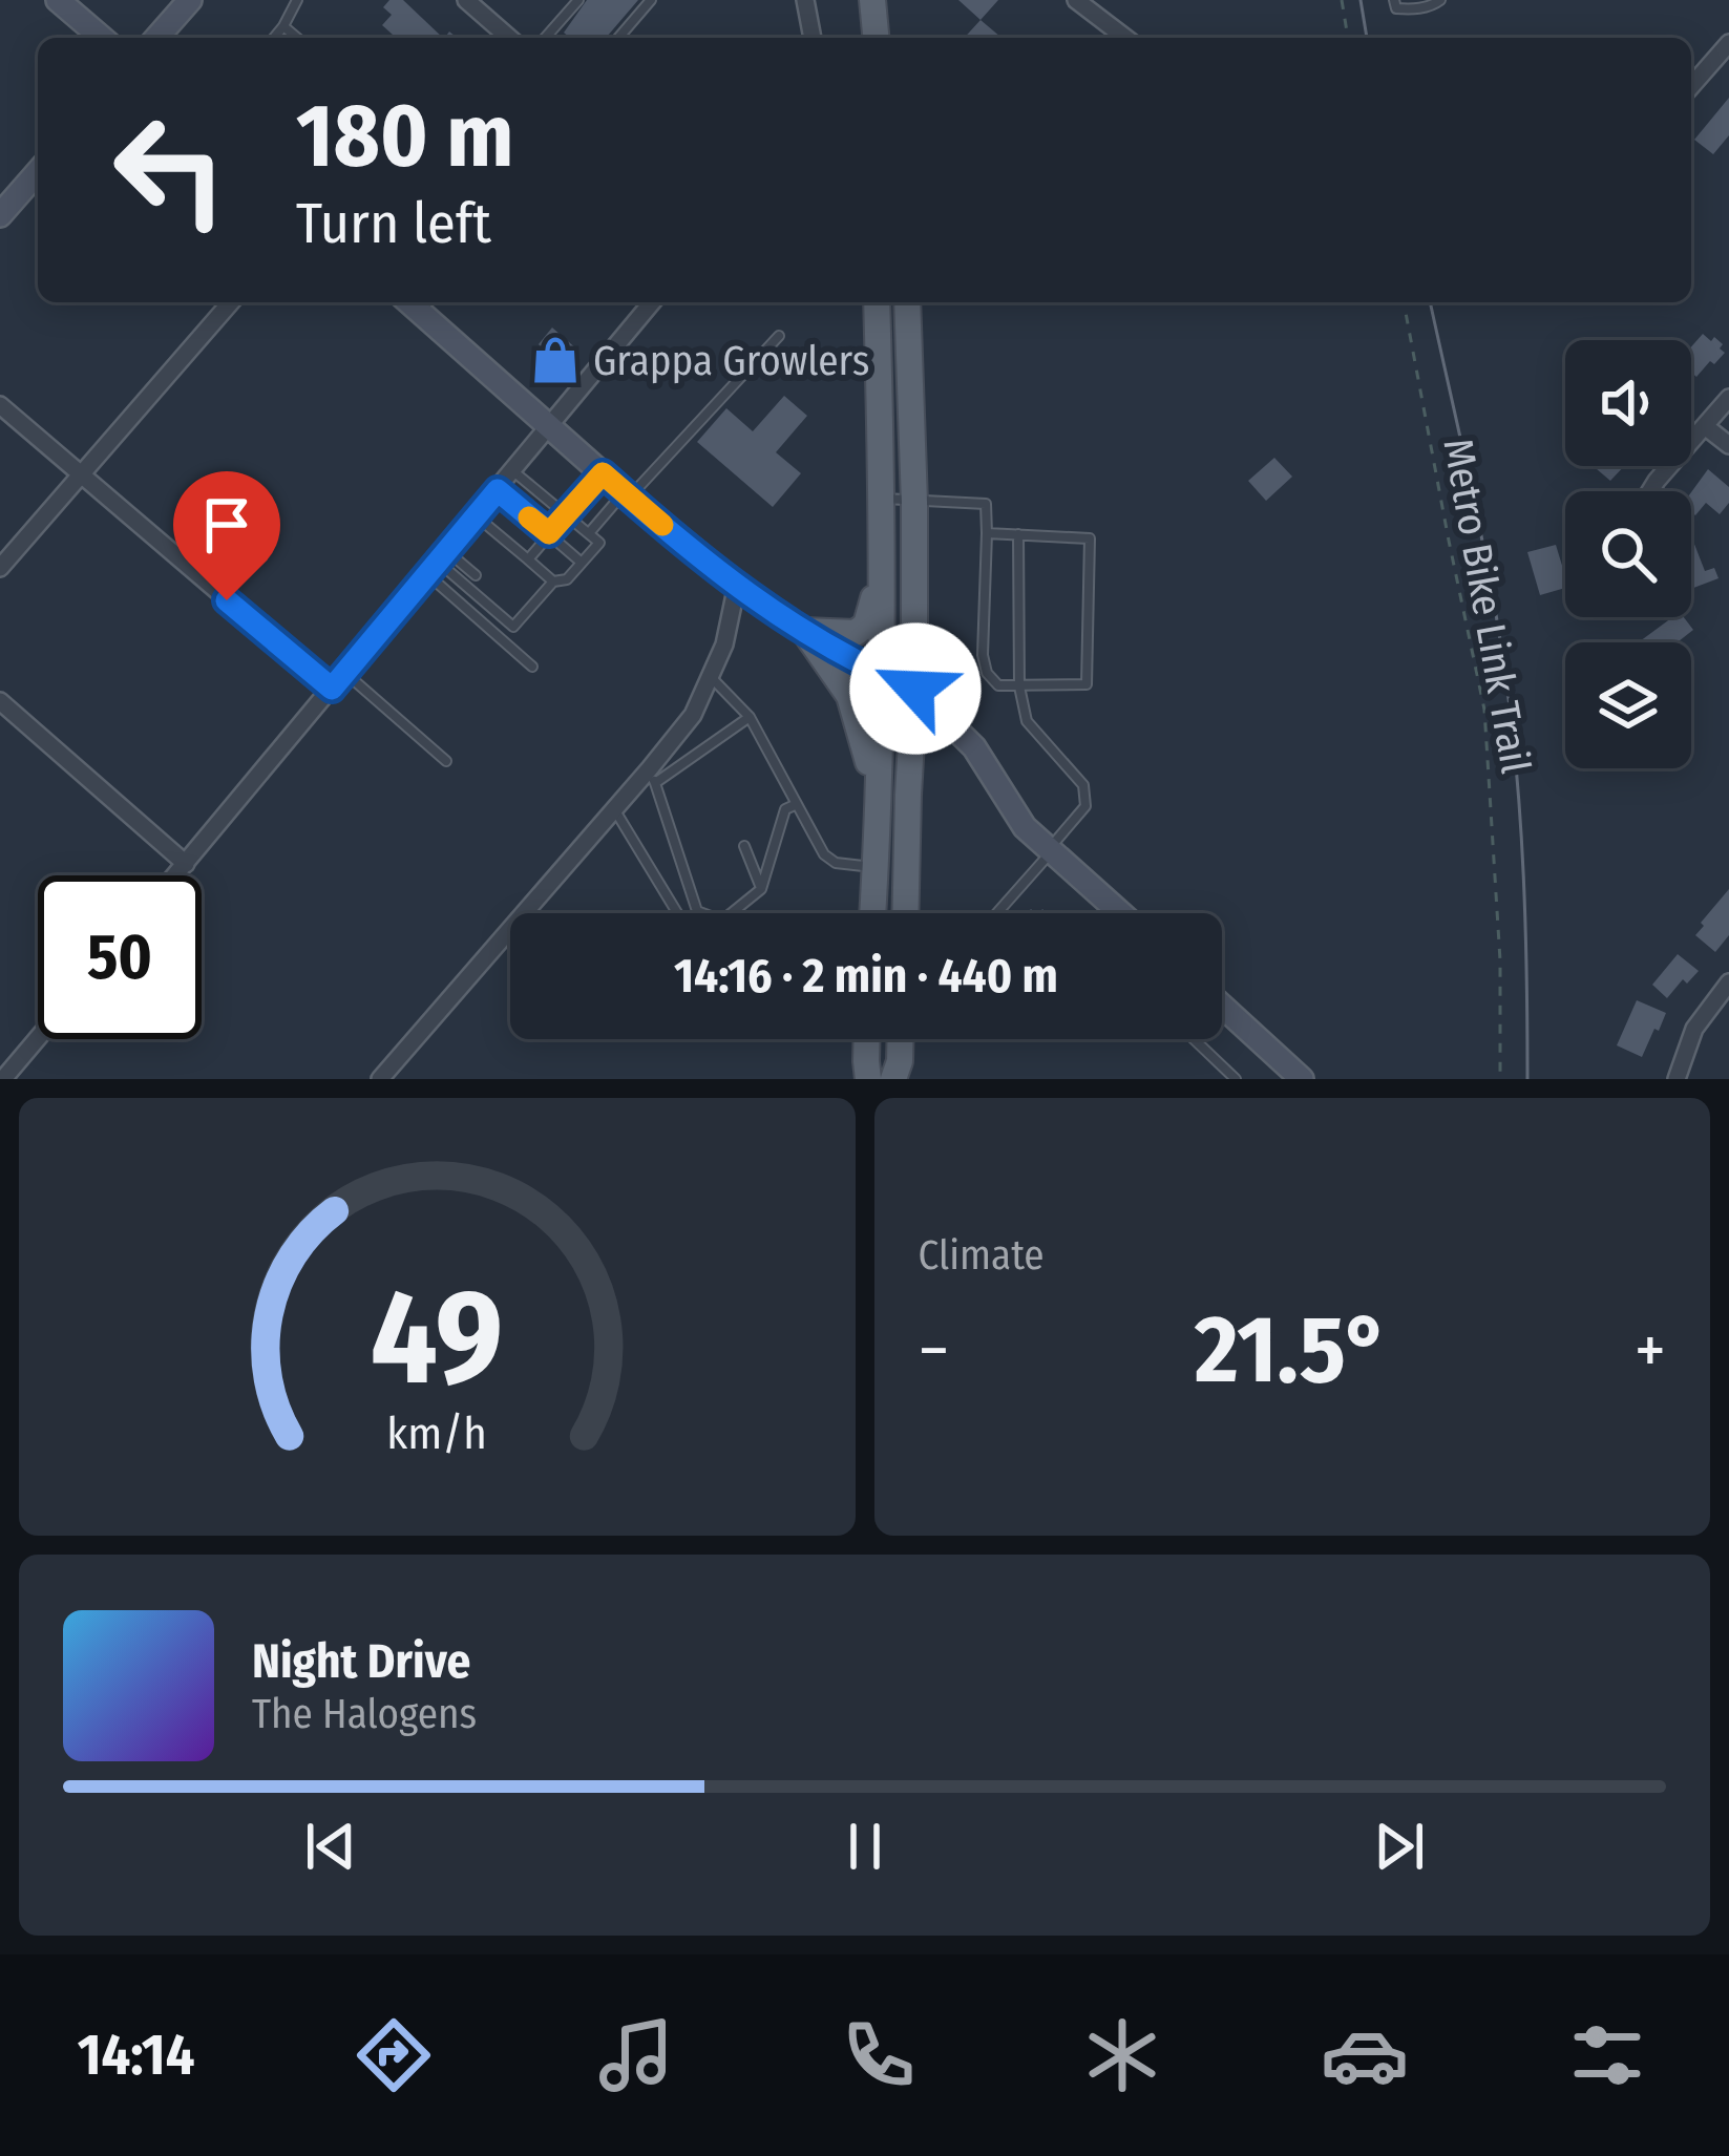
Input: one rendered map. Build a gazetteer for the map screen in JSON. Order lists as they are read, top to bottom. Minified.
{"streets":{"path":["Metro Bike Link Trail"]},"places":{"shop":["Grappa Growlers"]},"page":{"turn":["180 m","Turn left"],"limit":"50","trip":"14:16 · 2 min · 440 m","tile":"Climate","heat":["−","21.5°","+"],"song":["Night Drive","The Halogens"],"tabs":"14:14","gauge":["49","km/h"]}}
